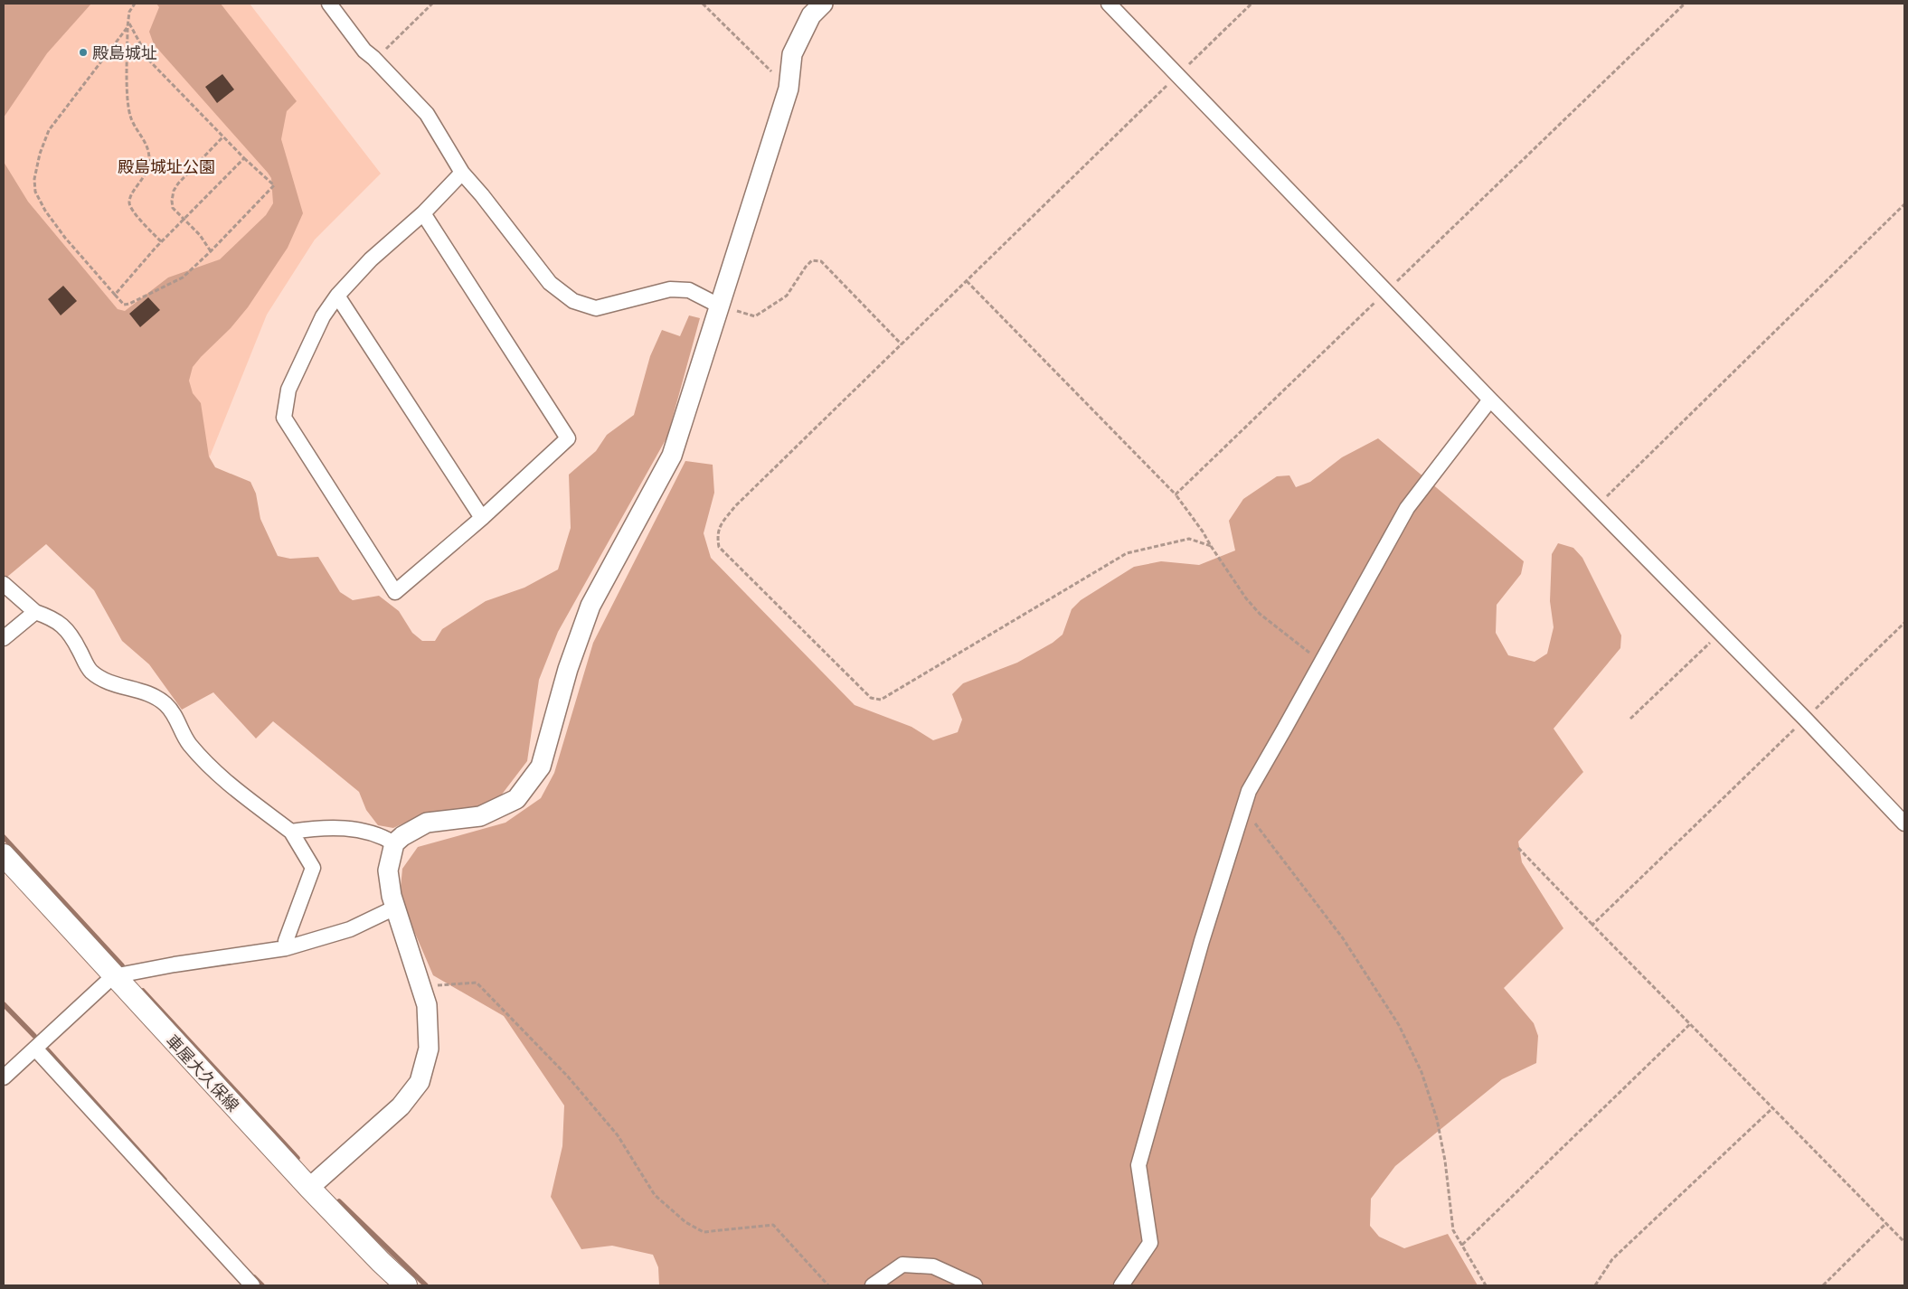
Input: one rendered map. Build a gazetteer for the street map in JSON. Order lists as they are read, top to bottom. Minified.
{"streets":{"main road":["車屋大久保線"]},"parks":["殿島城址公園"],"places":["殿島城址"]}
